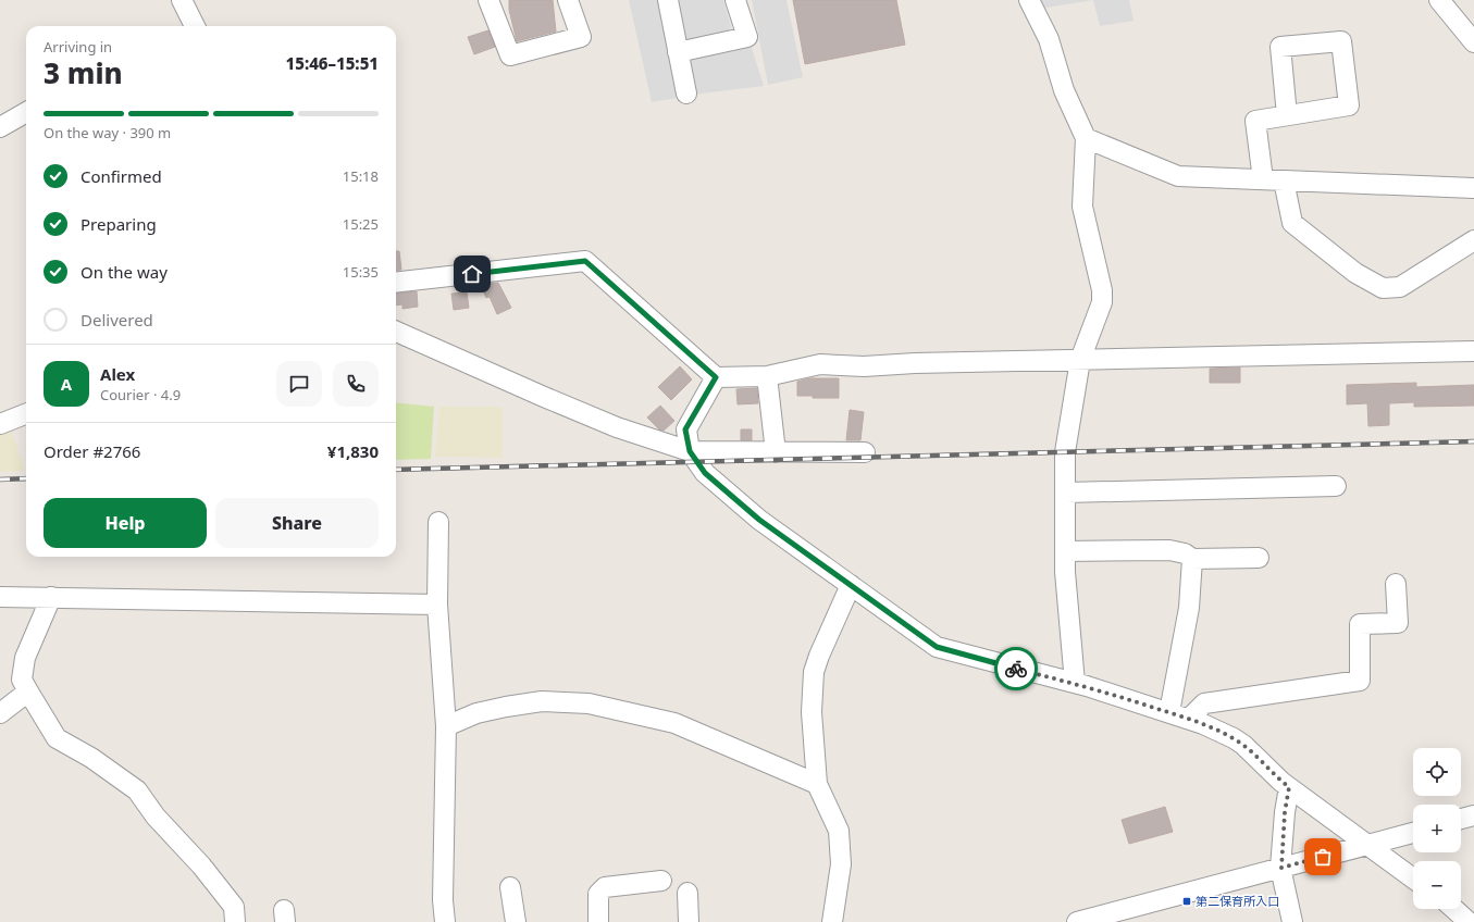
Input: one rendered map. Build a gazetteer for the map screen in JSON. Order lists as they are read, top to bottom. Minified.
{"places":{"transit":["第二保育所入口"]},"page":{"heading":["3 min","Arriving in","15:46–15:51"],"panel":["Alex","Courier · 4.9","Order #2766","¥1,830"],"bar":"On the way · 390 m","list":[["Confirmed","15:18"],["Preparing","15:25"],["On the way","15:35"],"Delivered"],"round":"A","buttons":["Help","Share"],"map_buttons":["+","−"]}}
